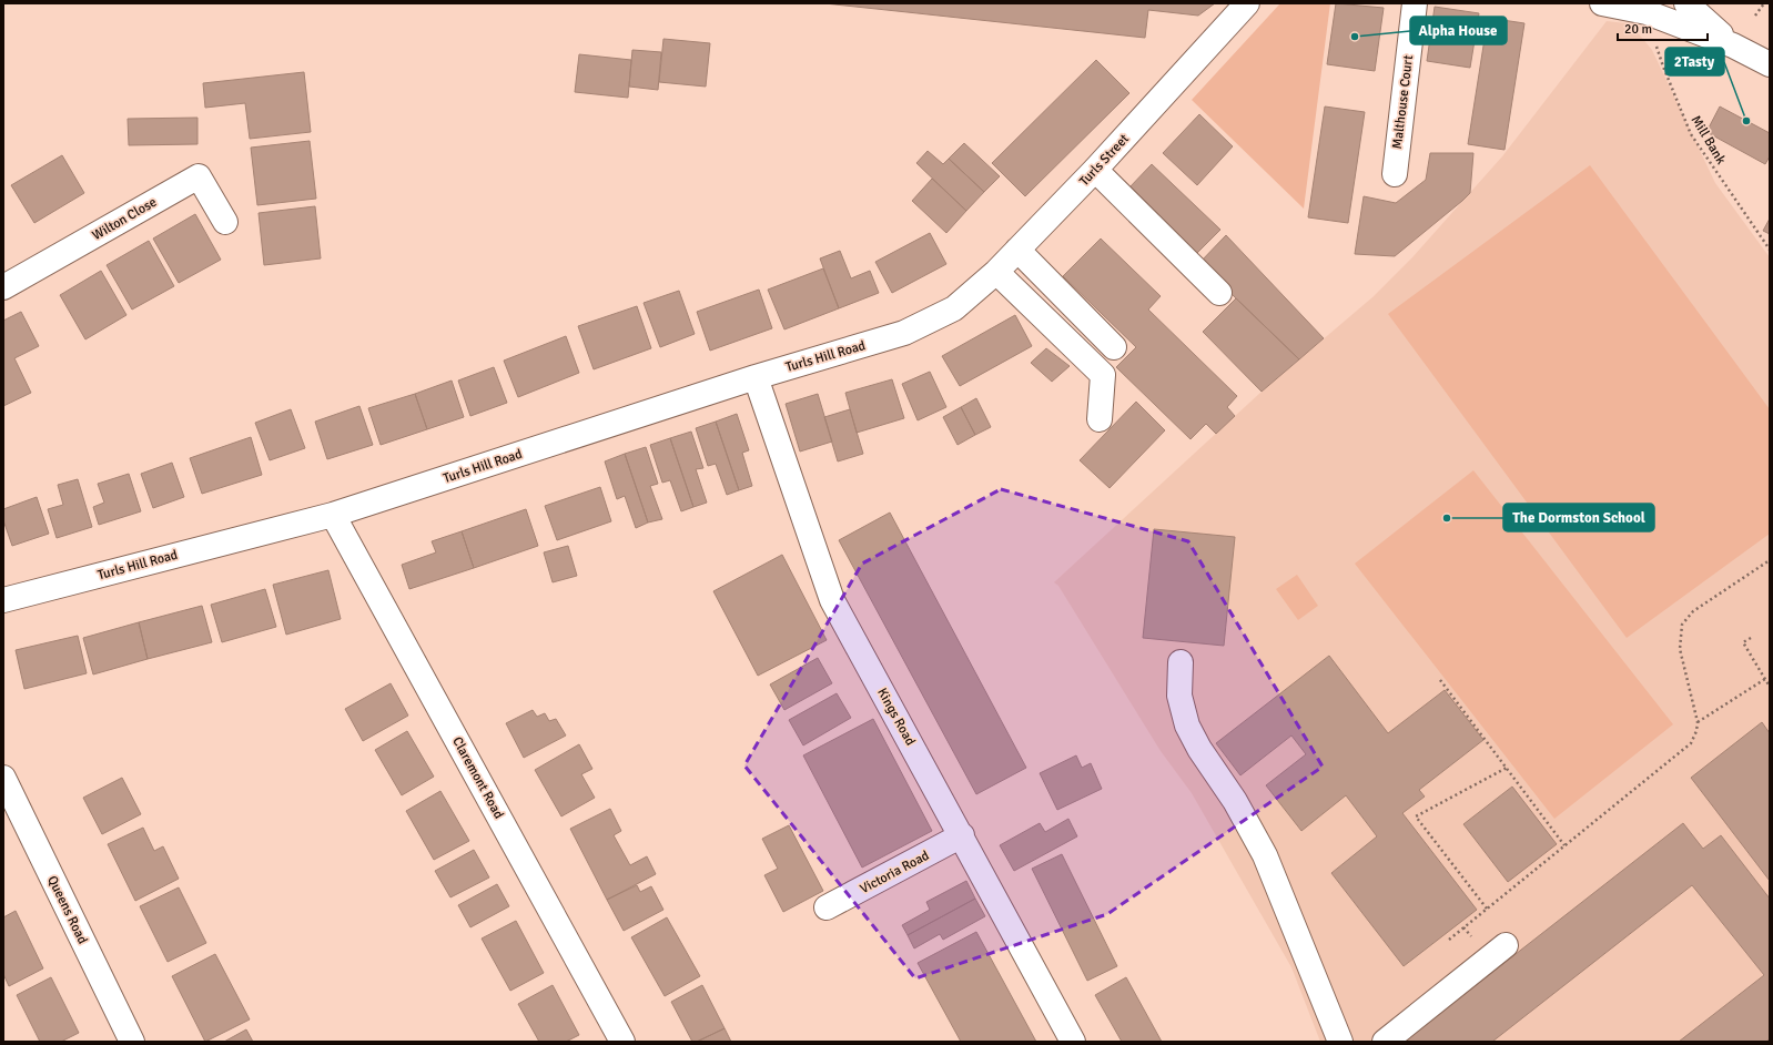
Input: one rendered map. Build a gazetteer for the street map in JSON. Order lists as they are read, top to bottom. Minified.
{"streets":{"street":["Malthouse Court","Turls Street","Wilton Close","Turls Hill Road","Kings Road","Claremont Road","Victoria Road","Queens Road"],"path":["Mill Bank"]},"crossings":[["Turls Street","Turls Hill Road"],["Turls Hill Road","Kings Road"],["Turls Hill Road","Claremont Road"],["Kings Road","Victoria Road"]],"places":["Alpha House","2Tasty","The Dormston School"],"scale_bar":"20 m"}
